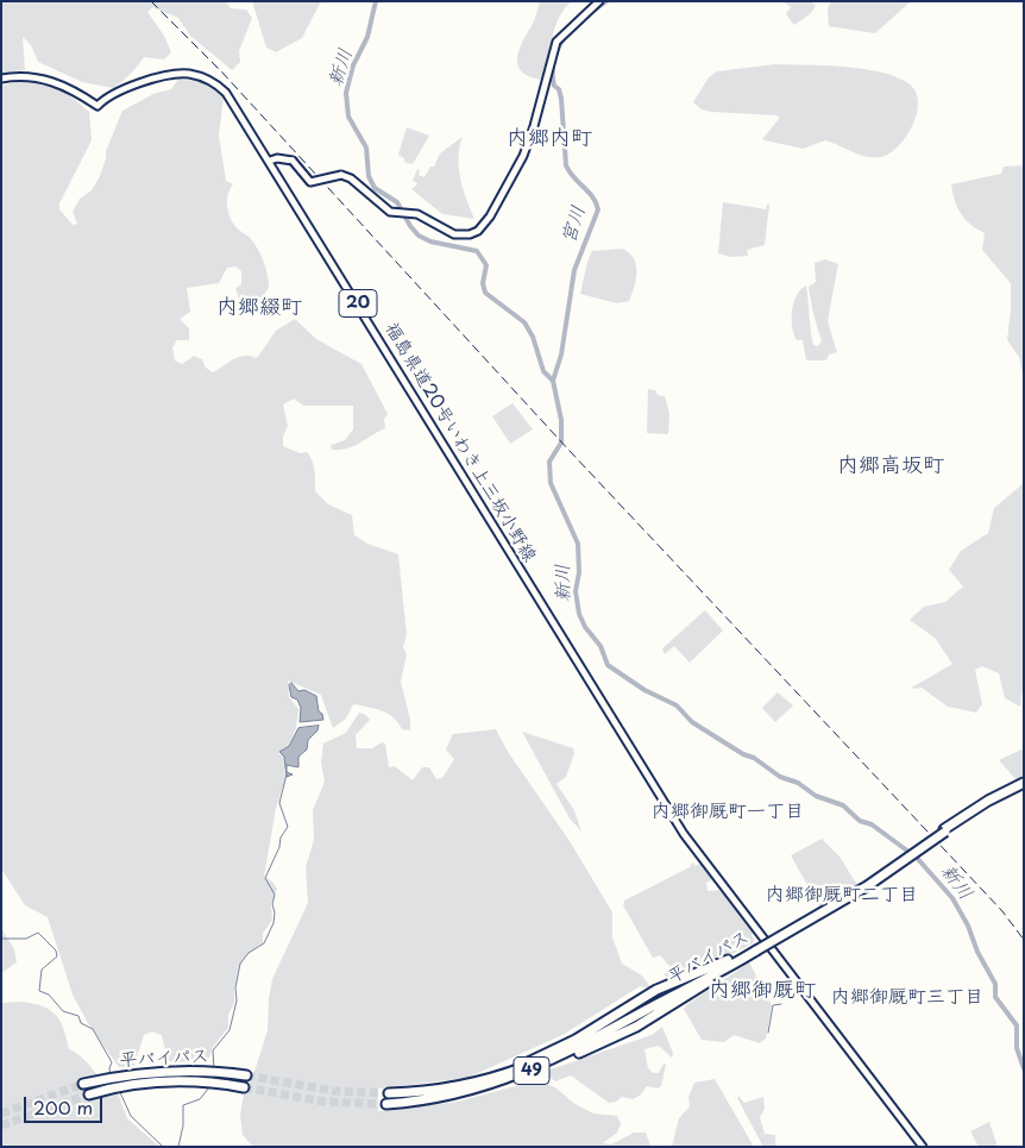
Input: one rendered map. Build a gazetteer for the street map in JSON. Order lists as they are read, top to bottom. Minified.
{"streets":{"highway":["平バイパス","49"],"main road":["20","福島県道20号いわき上三坂小野線"]},"districts":["内郷内町","内郷綴町","内郷高坂町","内郷御厩町一丁目","内郷御厩町二丁目","内郷御厩町","内郷御厩町三丁目"],"water":["新川","宮川"],"scale_bar":"200 m"}
